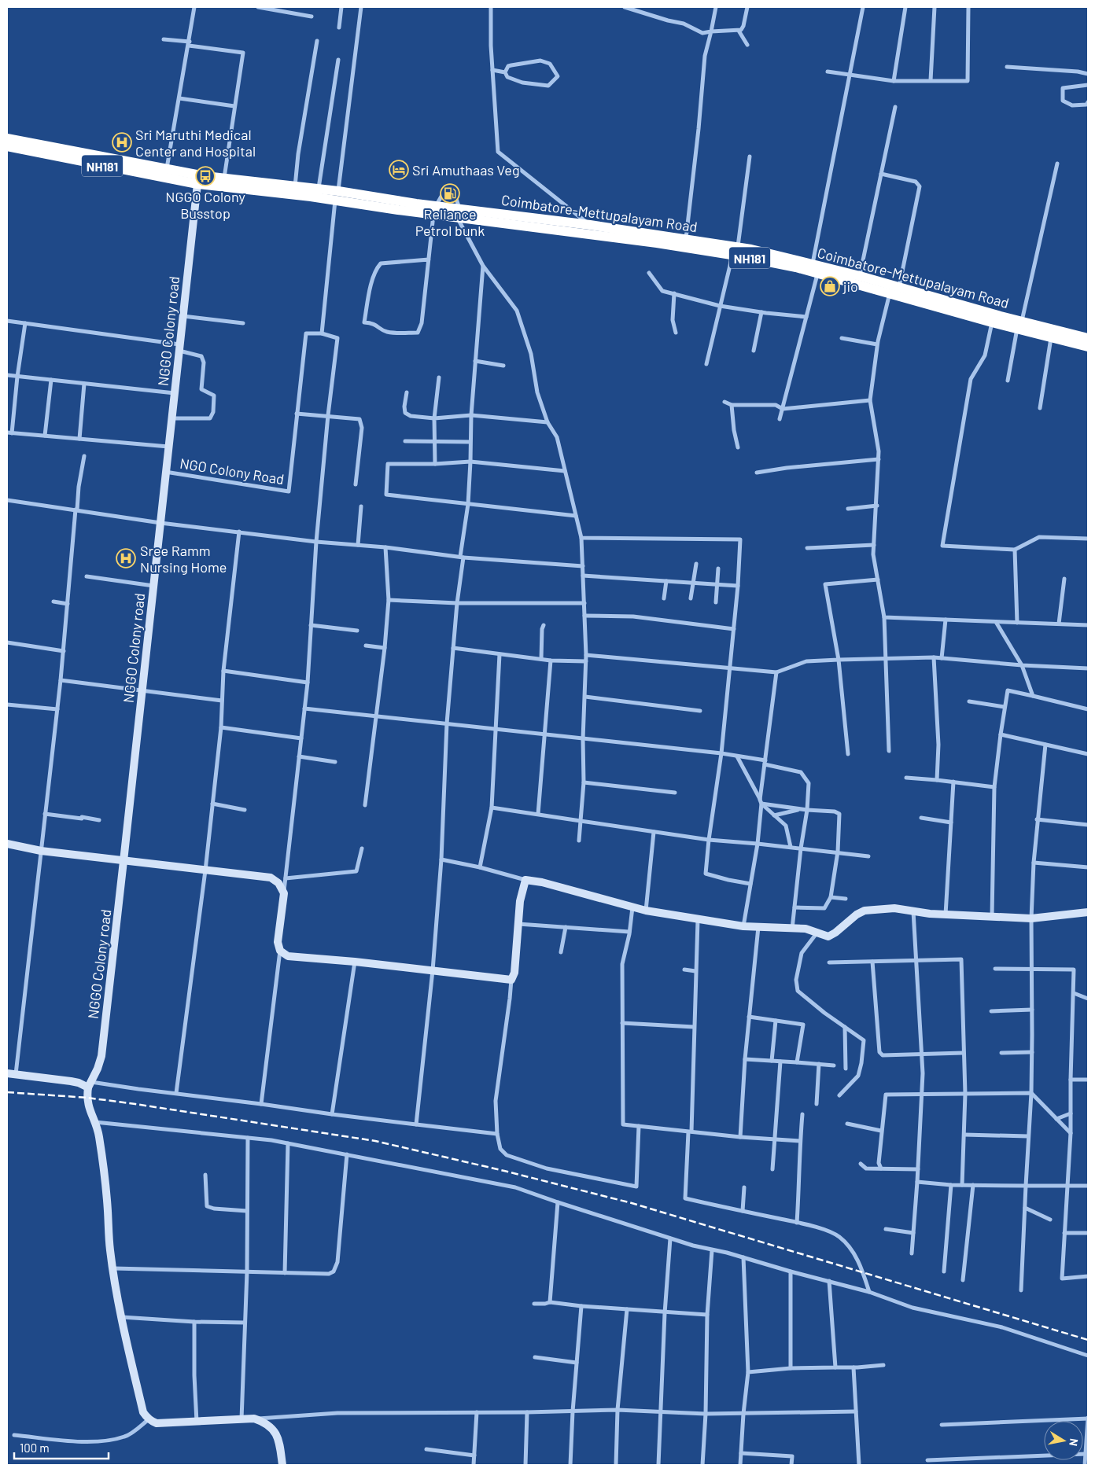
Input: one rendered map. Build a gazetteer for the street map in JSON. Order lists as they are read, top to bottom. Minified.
{"streets":{"highway":["NH181","Coimbatore-Mettupalayam Road"],"street":["NGGO Colony road","NGO Colony Road"]},"crossings":[["NH181","Coimbatore-Mettupalayam Road"],["NH181","NGGO Colony road"],["NGGO Colony road","NGO Colony Road"]],"places":{"hospital":["Sri Maruthi Medical Center and Hospital","Sree Ramm Nursing Home"],"hotel":["Sri Amuthaas Veg"],"bus stop":["NGGO Colony Busstop"],"fuel station":["Reliance Petrol bunk"],"shop":["jio"]},"scale_bar":"100 m","north":"right"}
